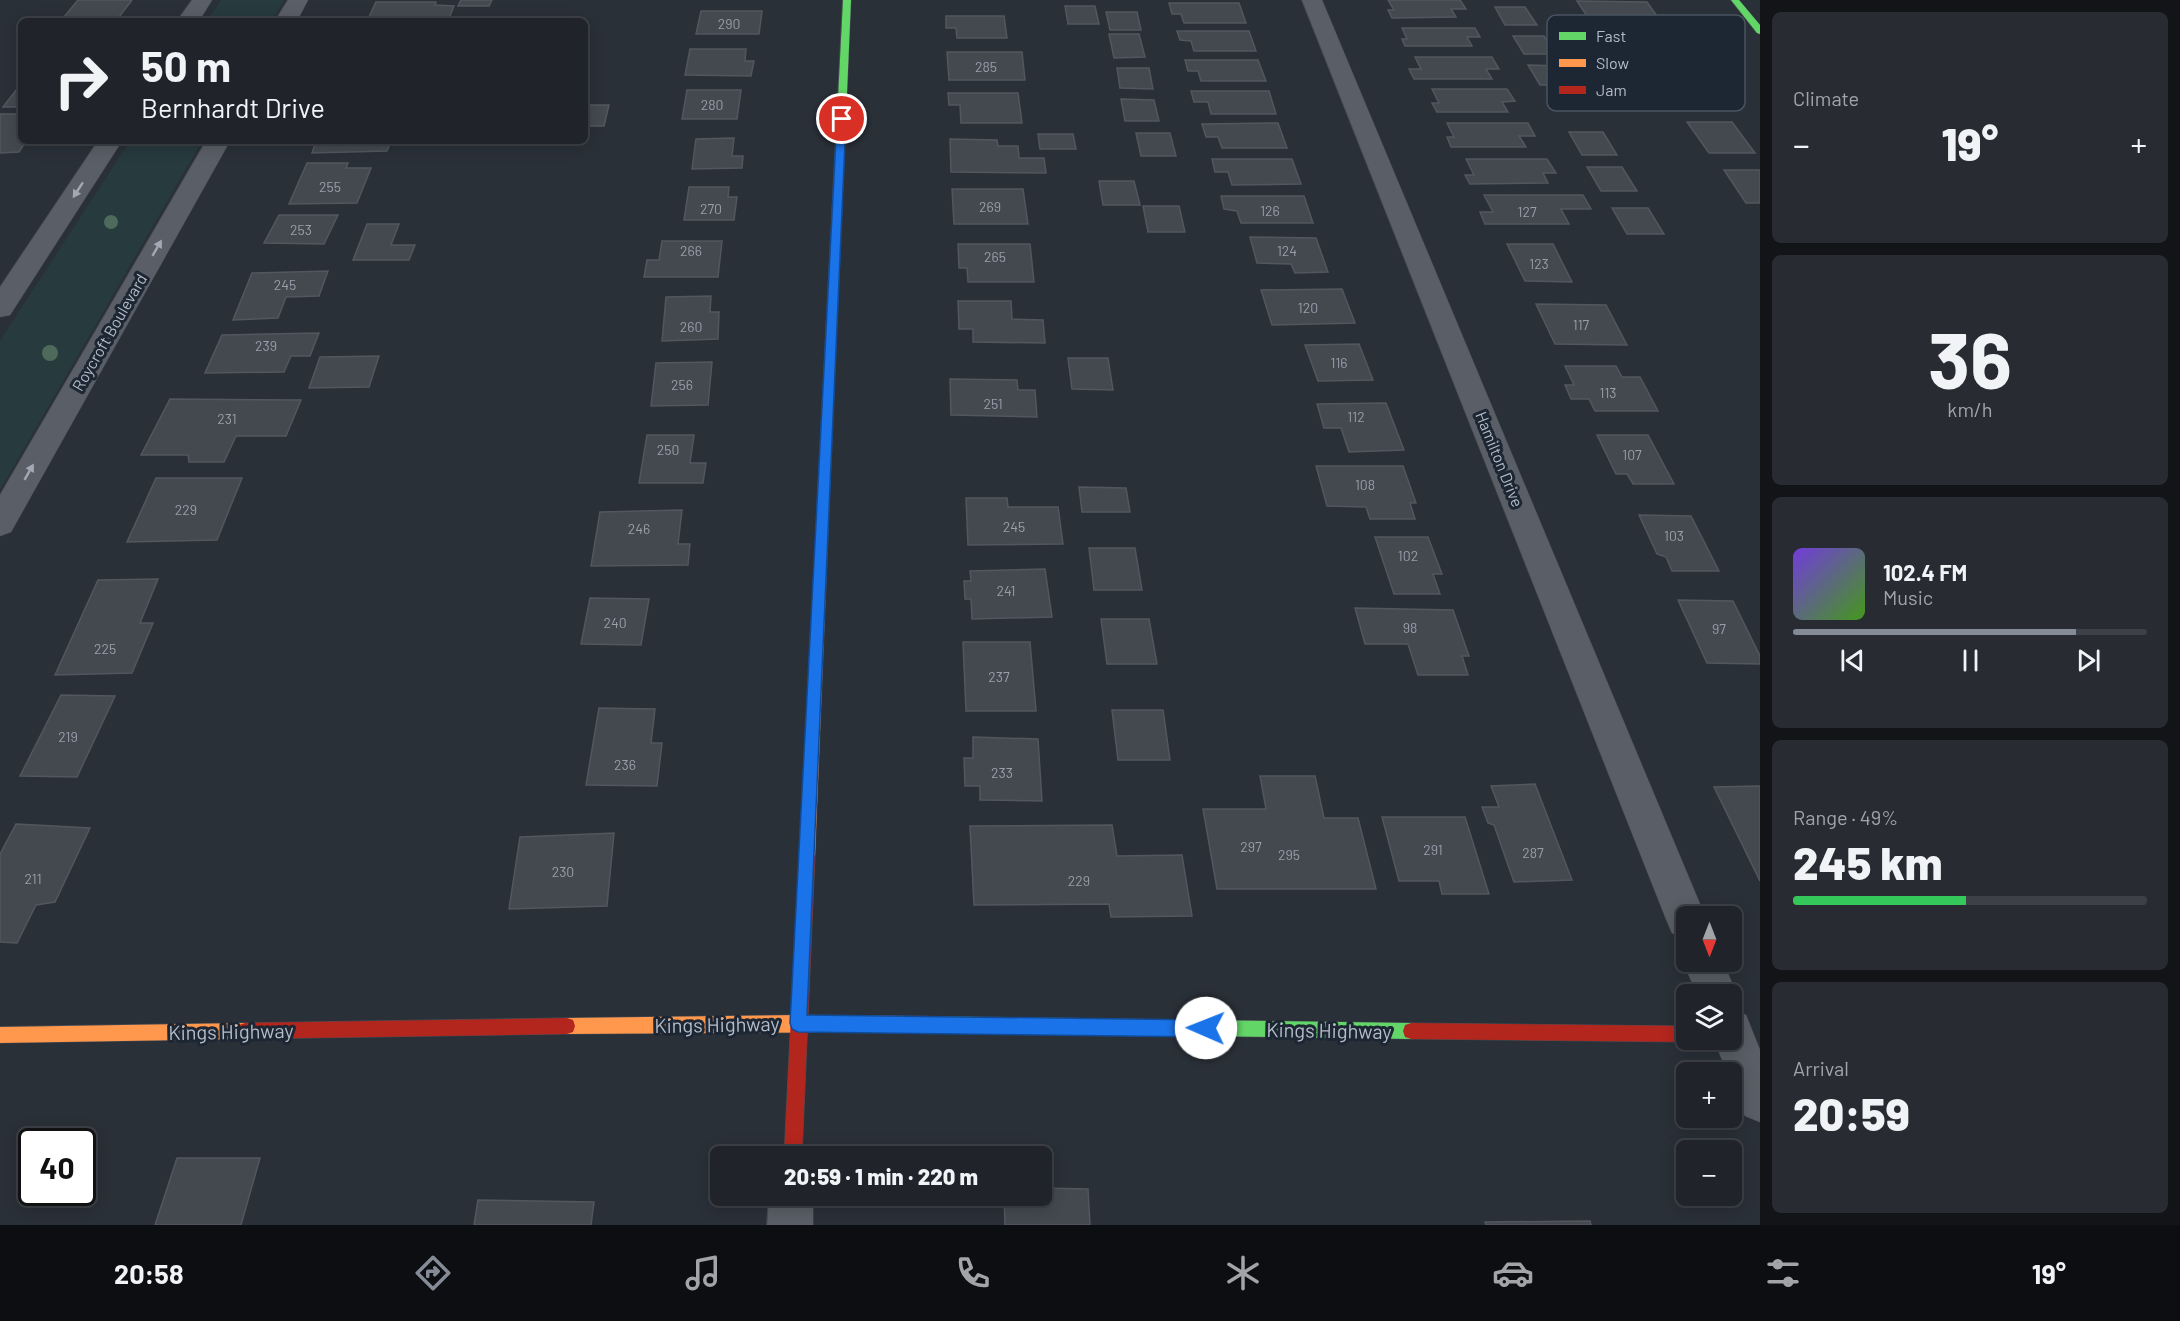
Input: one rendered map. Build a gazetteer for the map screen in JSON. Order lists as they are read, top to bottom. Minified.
{"streets":{"street":["Roycroft Boulevard","Hamilton Drive","Kings Highway"]},"house_numbers":["290","285","280","255","269","270","126","127","253","266","124","265","123","245","120","117","260","239","116","256","113","251","112","231","250","107","108","229","245","246","103","102","241","240","98","97","225","237","219","236","233","297","291","287","295","230","211","229"],"legend":["Fast","Slow","Jam"],"north":"bottom","page":{"tile":["Climate",["36","km/h"],["Range · 49%","245 km"],["Arrival","20:59"]],"turn":["50 m","Bernhardt Drive"],"heat":["−","19°","+"],"song":["102.4 FM","Music"],"map_buttons":["+","−"],"limit":"40","trip":"20:59 · 1 min · 220 m","tabs":["20:58","19°"]}}
